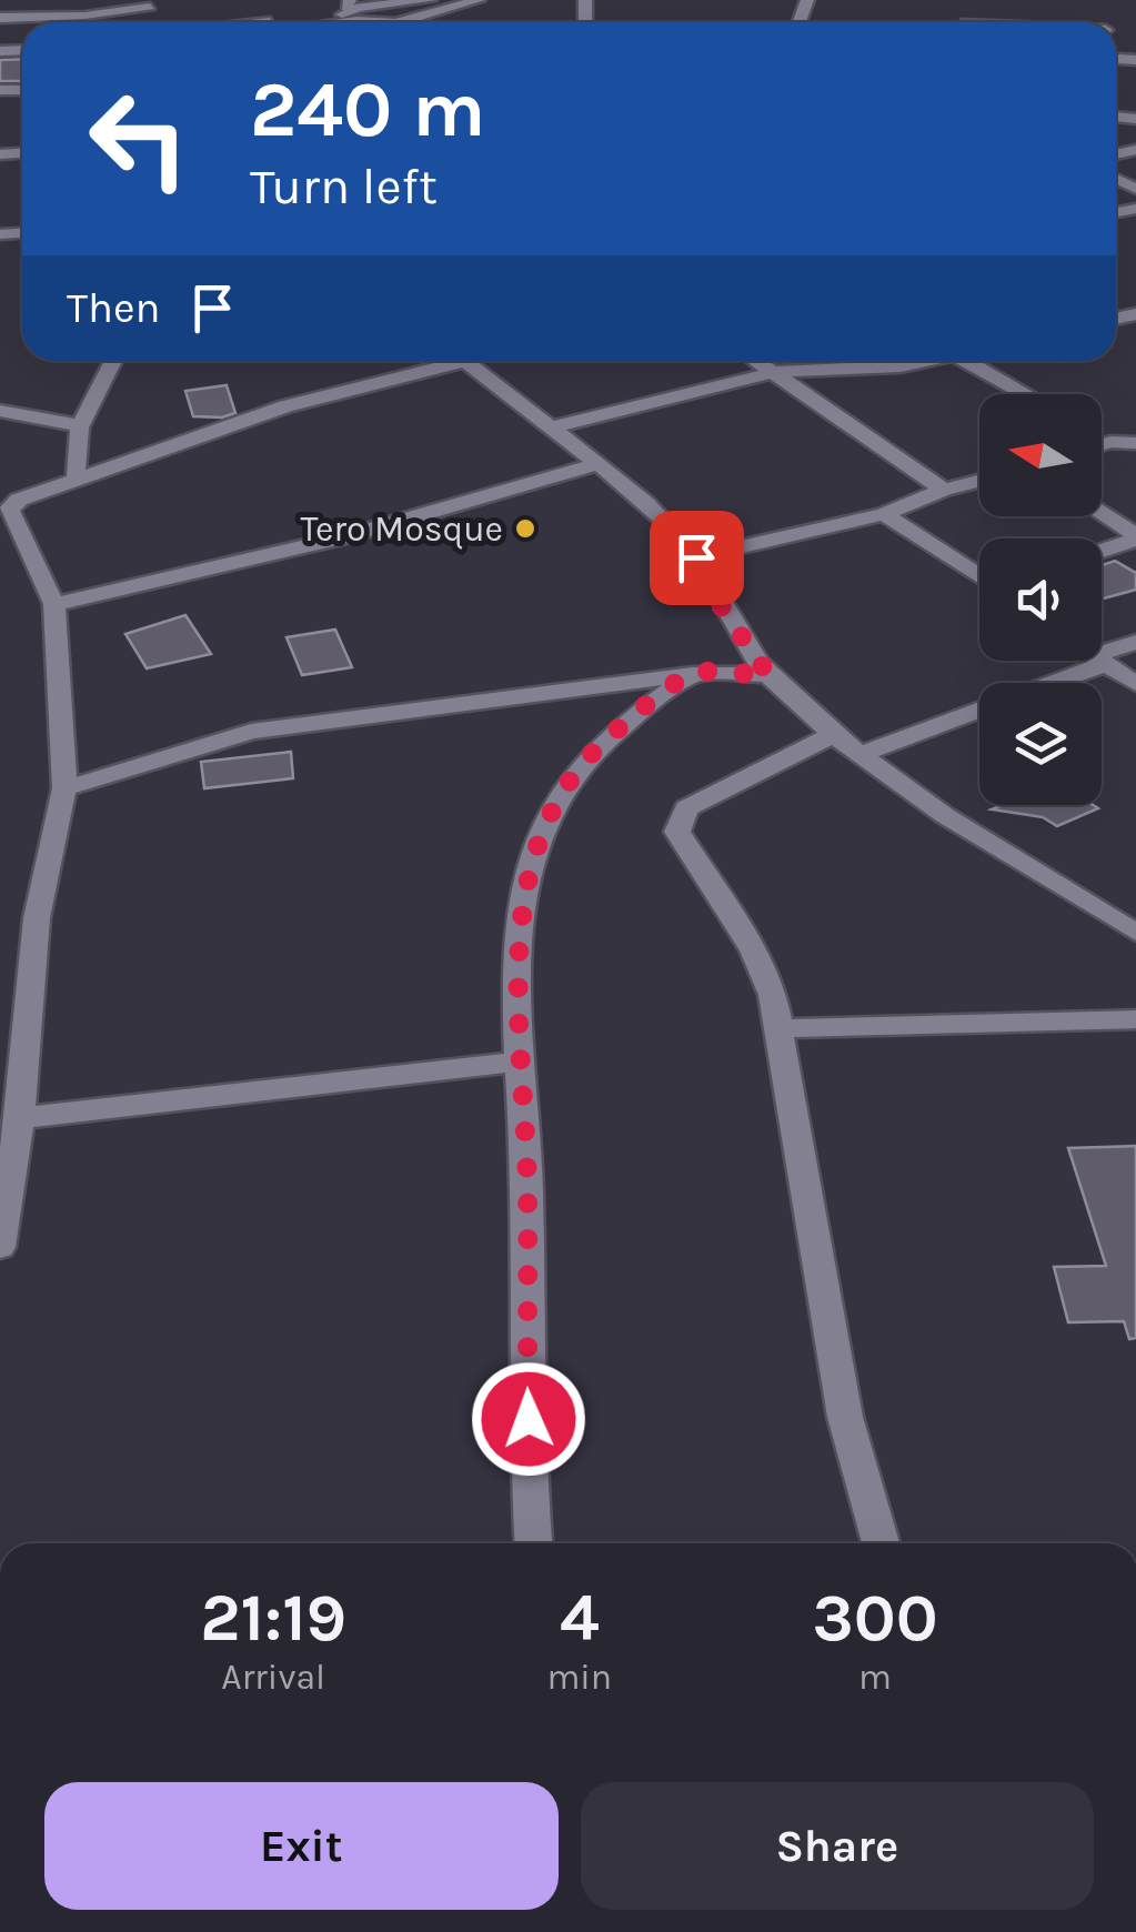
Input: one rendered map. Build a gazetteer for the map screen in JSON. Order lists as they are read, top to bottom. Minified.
{"places":["Tero Mosque"],"north":"left","page":{"turn":["240 m","Turn left"],"then":"Then","eta":["21:19","Arrival","4","min","300","m"],"buttons":["Exit","Share"]}}
